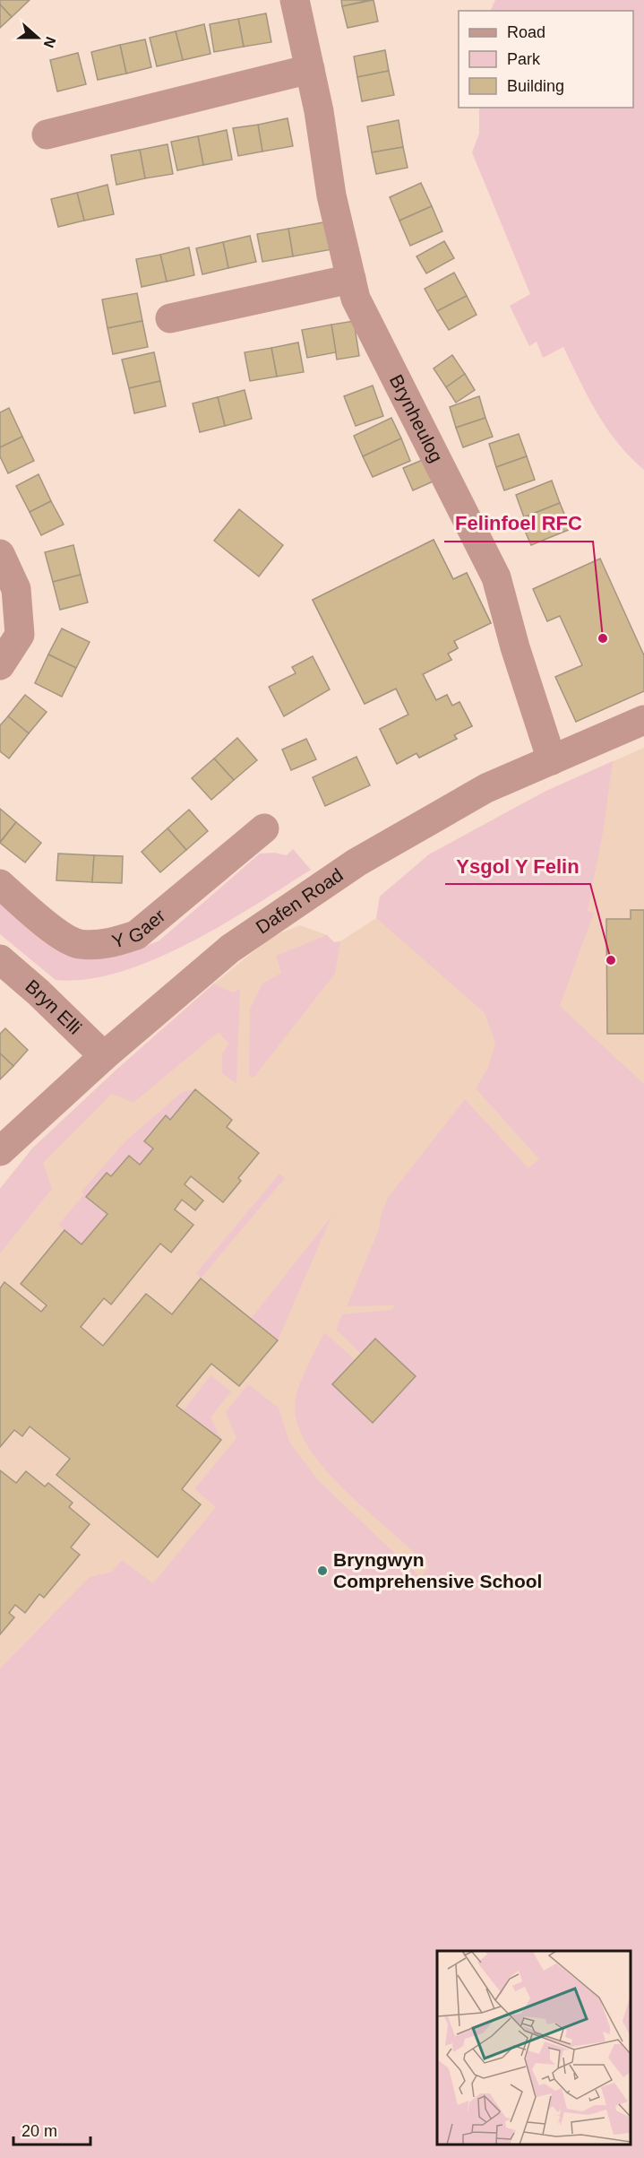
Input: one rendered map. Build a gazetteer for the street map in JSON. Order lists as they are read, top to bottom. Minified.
{"streets":{"street":["Brynheulog","Dafen Road","Y Gaer","Bryn Elli"]},"crossings":[["Brynheulog","Dafen Road"],["Dafen Road","Bryn Elli"]],"places":["Felinfoel RFC","Ysgol Y Felin","Bryngwyn Comprehensive School"],"legend":["Road","Park","Building"],"scale_bar":"20 m","north":"right"}
